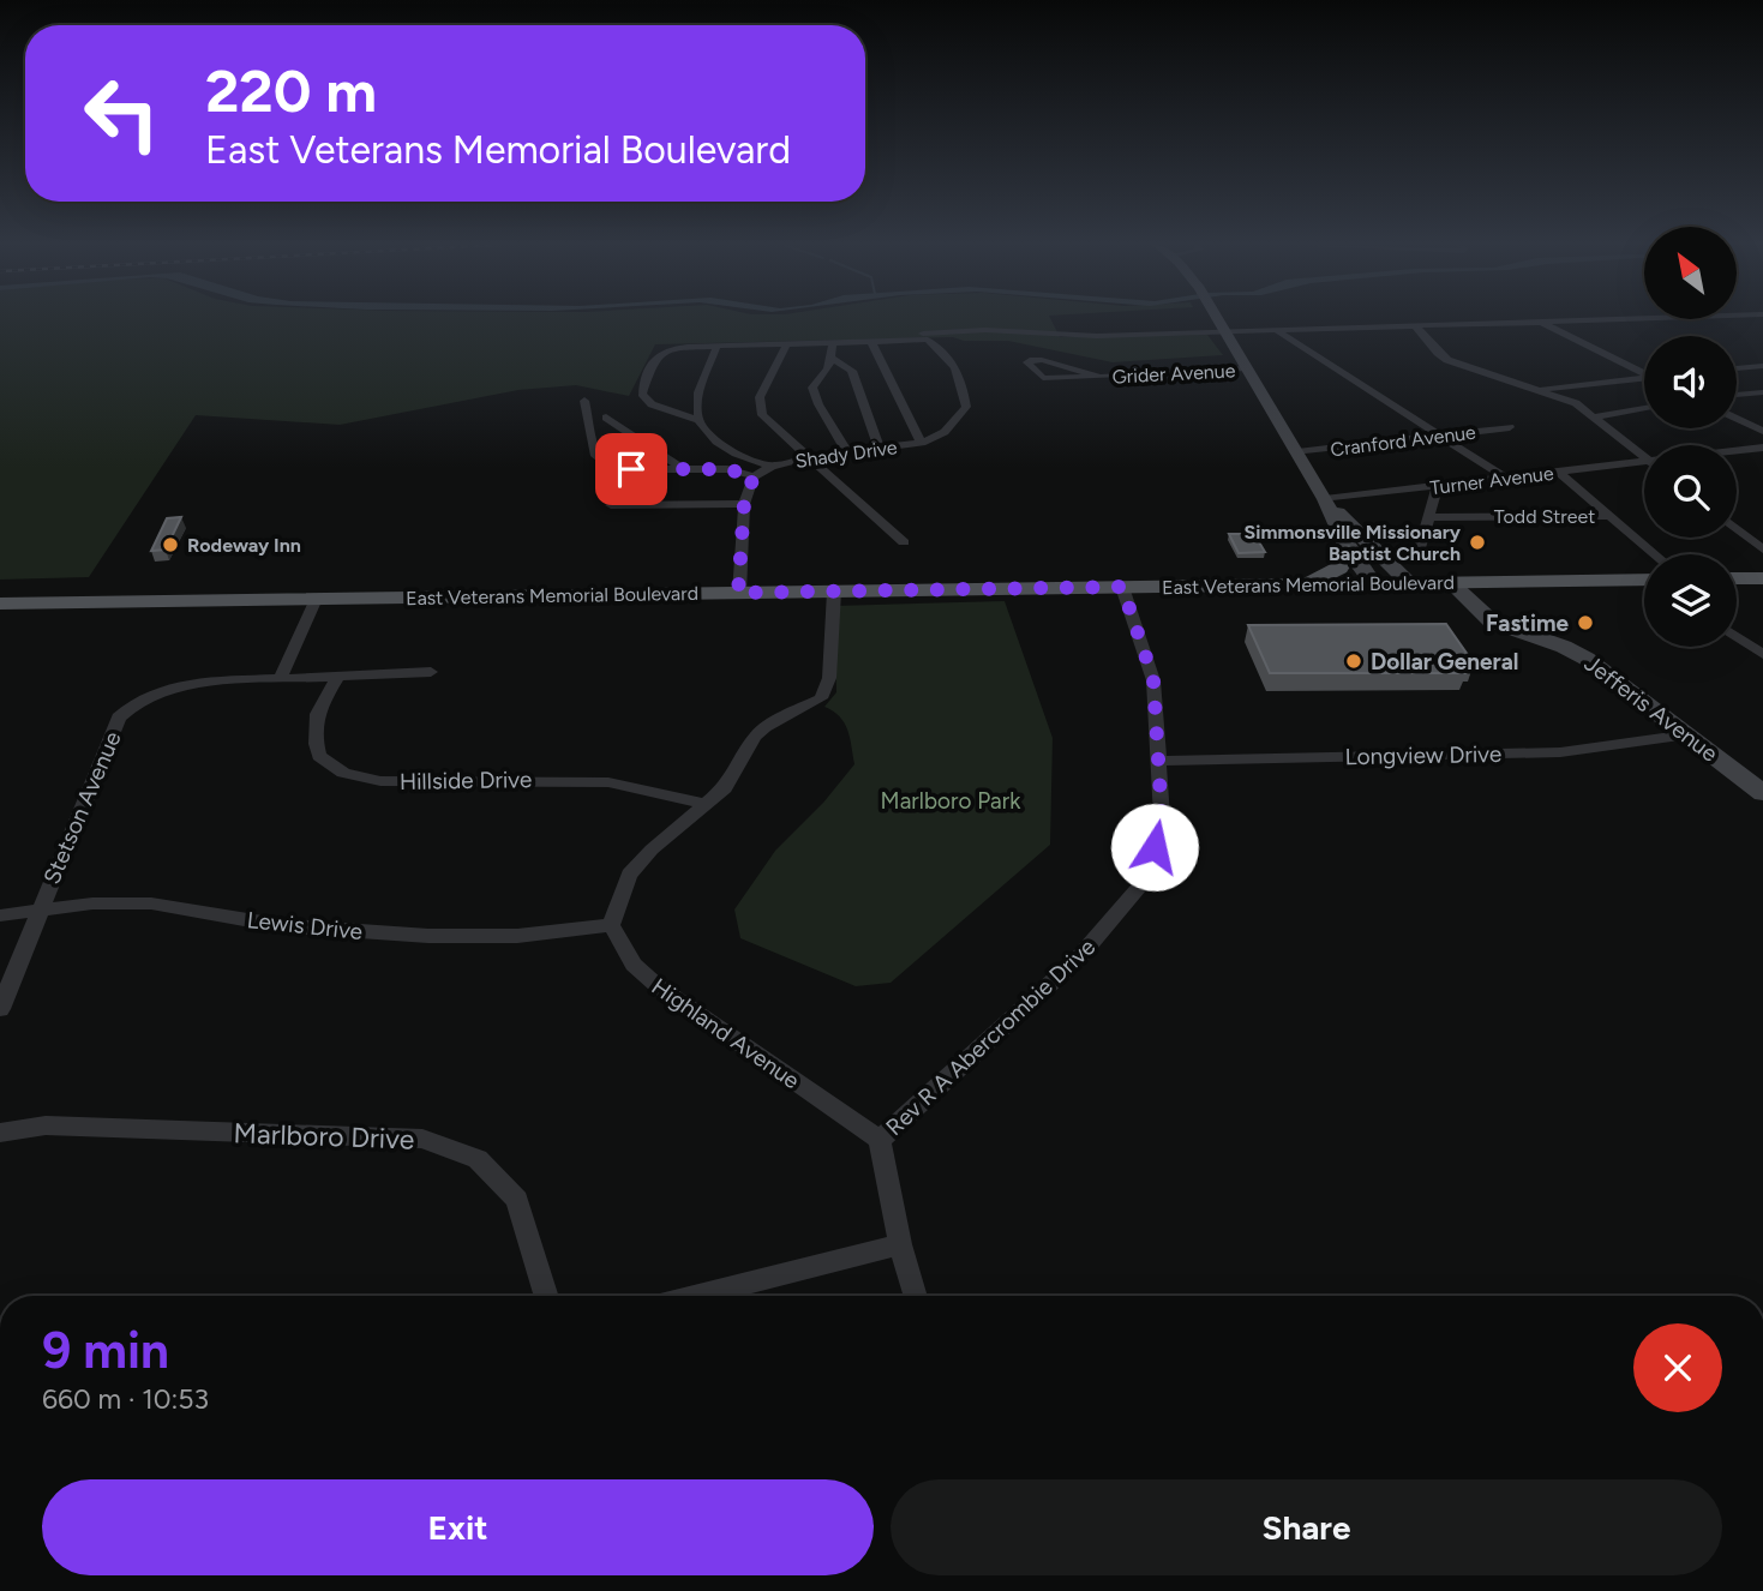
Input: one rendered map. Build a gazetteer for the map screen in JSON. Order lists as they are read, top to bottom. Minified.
{"streets":{"main road":["East Veterans Memorial Boulevard","Jefferis Avenue"],"street":["Grider Avenue","Cranford Avenue","Shady Drive","Turner Avenue","Todd Street","Longview Drive","Hillside Drive","Stetson Avenue","Lewis Drive","Highland Avenue","Rev R A Abercrombie Drive","Marlboro Drive"]},"crossings":[["East Veterans Memorial Boulevard","Jefferis Avenue"],["East Veterans Memorial Boulevard","Rev R A Abercrombie Drive"],["Jefferis Avenue","Longview Drive"],["Longview Drive","Rev R A Abercrombie Drive"],["Hillside Drive","Stetson Avenue"],["Stetson Avenue","Lewis Drive"],["Lewis Drive","Highland Avenue"],["Highland Avenue","Rev R A Abercrombie Drive"]],"parks":["Marlboro Park"],"places":["Simmonsville Missionary Baptist Church","Rodeway Inn","Fastime","Dollar General"],"north":"top left","page":{"turn":["220 m","East Veterans Memorial Boulevard"],"heading":["9 min","660 m · 10:53"],"buttons":["Exit","Share"]}}
